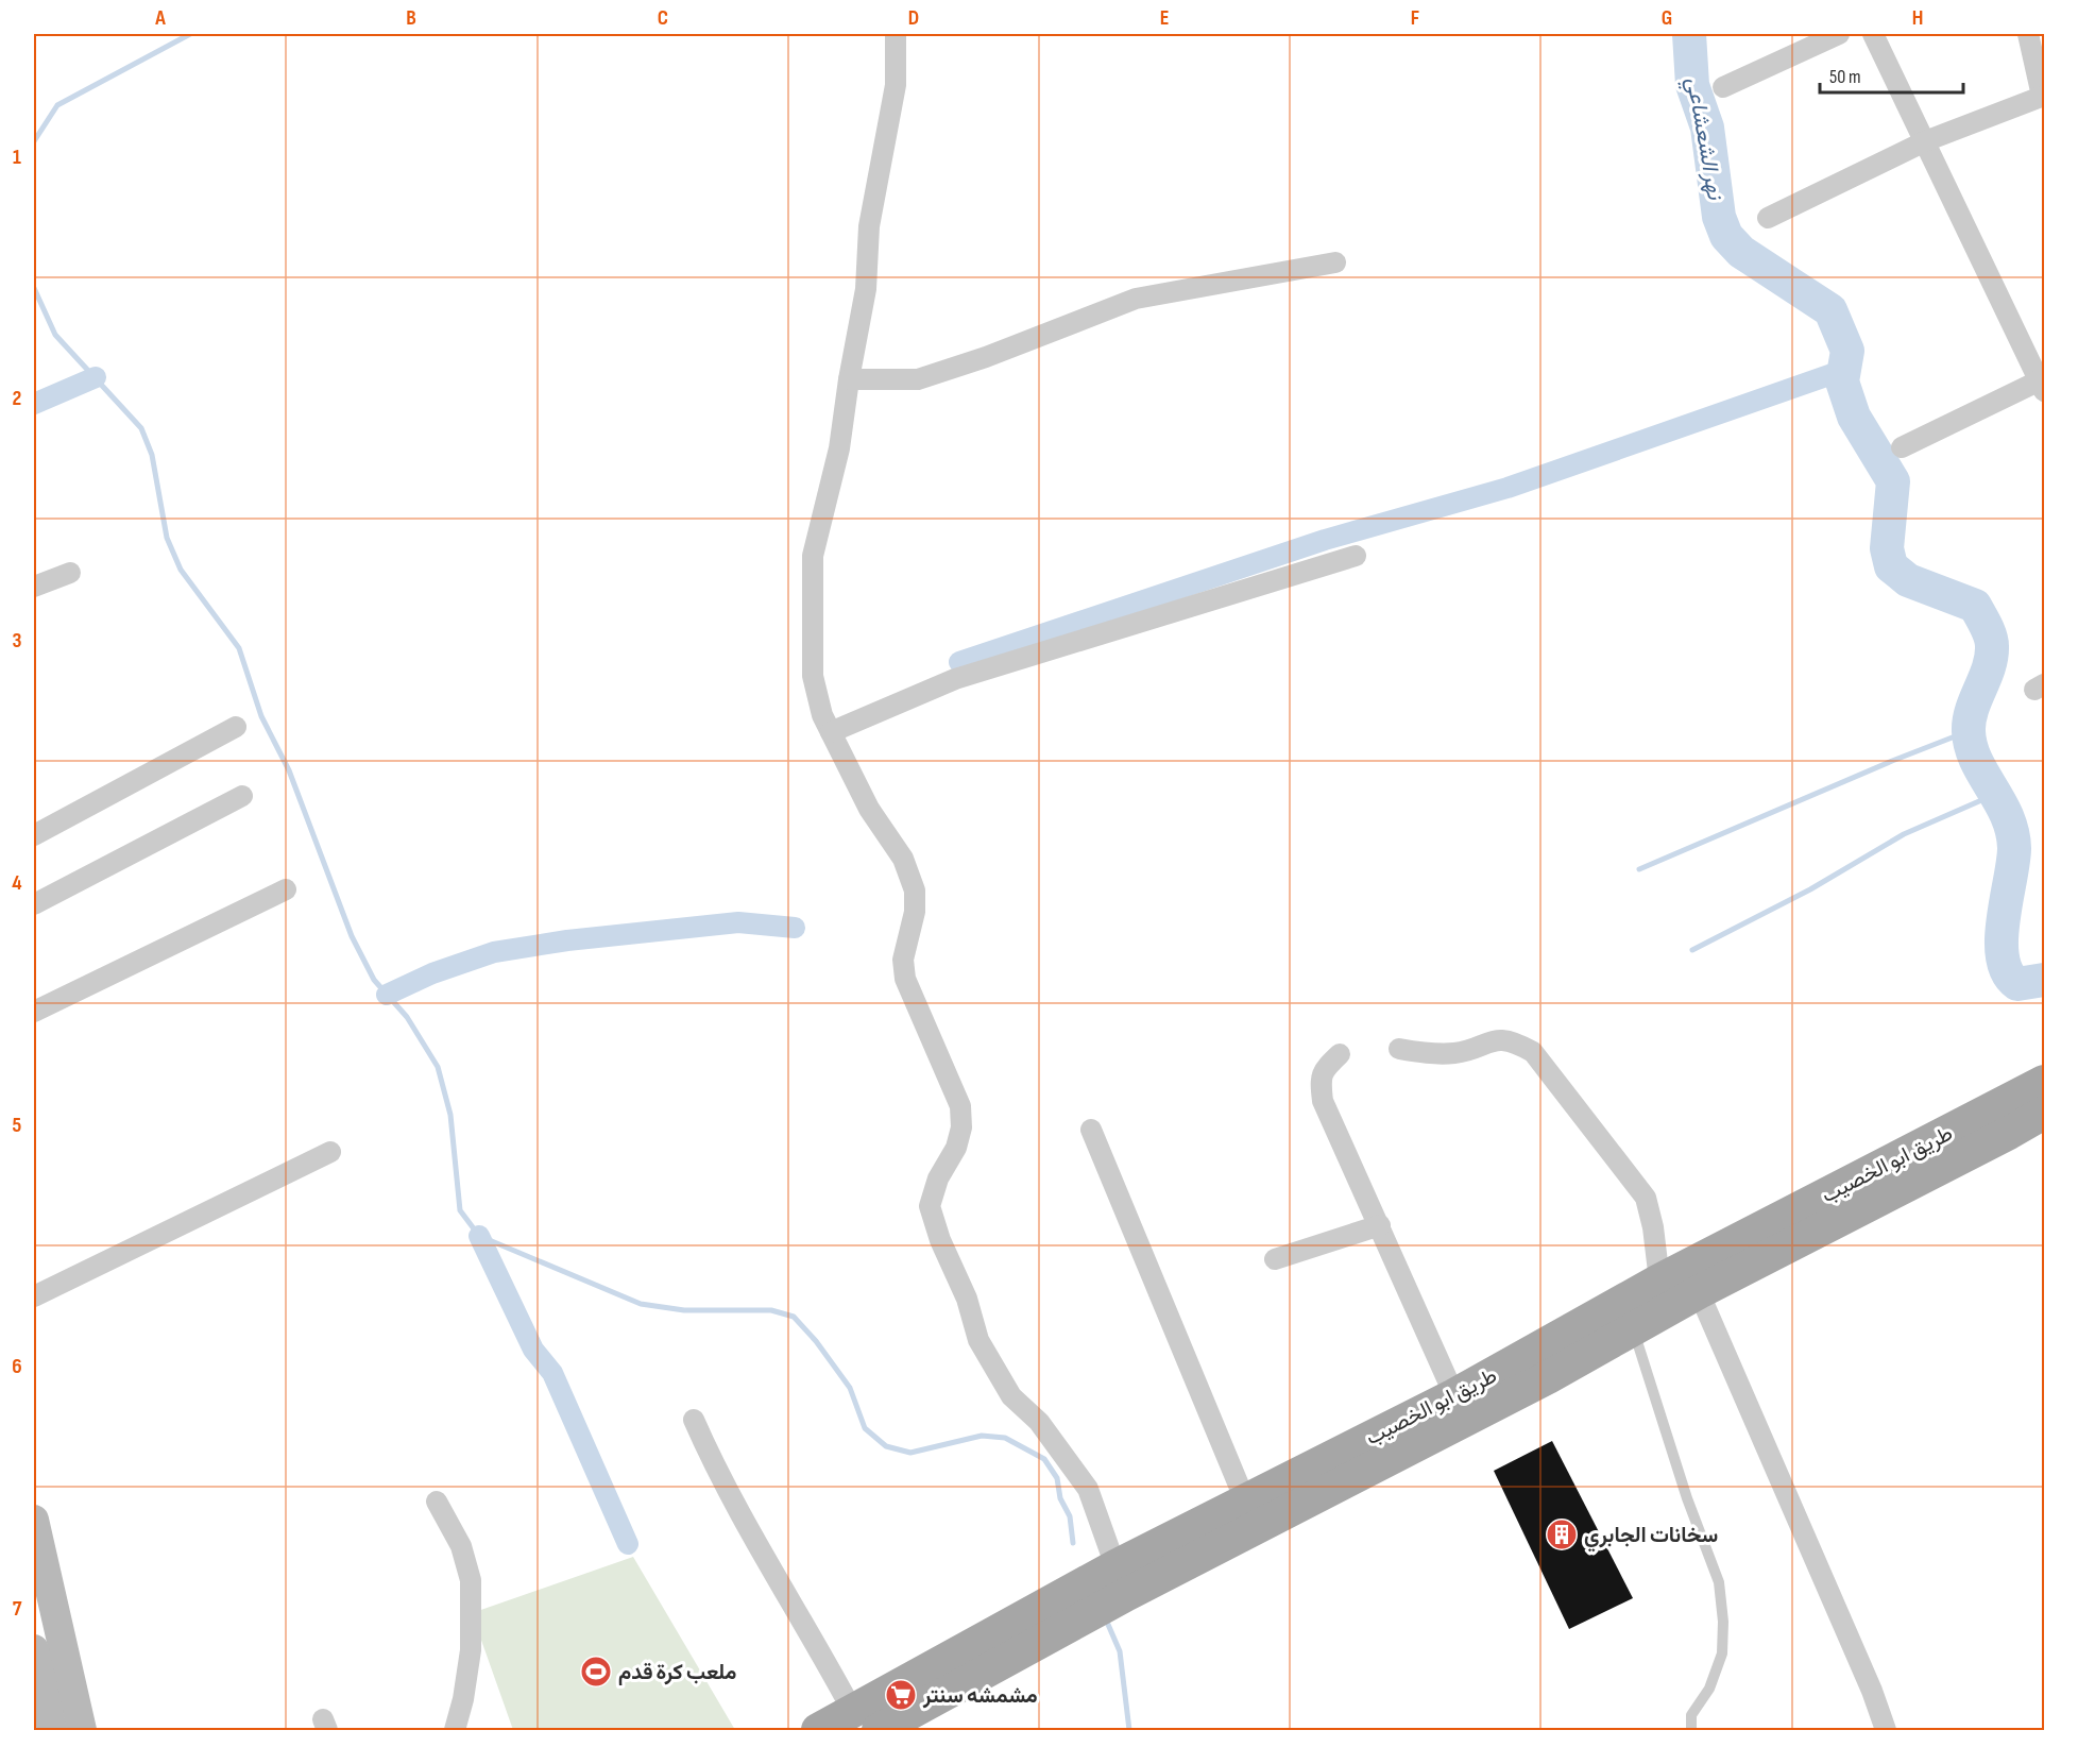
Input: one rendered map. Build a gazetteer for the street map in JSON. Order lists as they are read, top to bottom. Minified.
{"streets":{"main road":["طريق ابو الخصيب"]},"water":["نهر الشعشاعي"],"places":{"building":["سخانات الجابري"],"sports":["ملعب كرة قدم"],"supermarket":["مشمشه سنتر"]},"scale_bar":"50 m","grid":{"columns":["A","B","C","D","E","F","G","H"],"rows":["1","2","3","4","5","6","7"]}}
